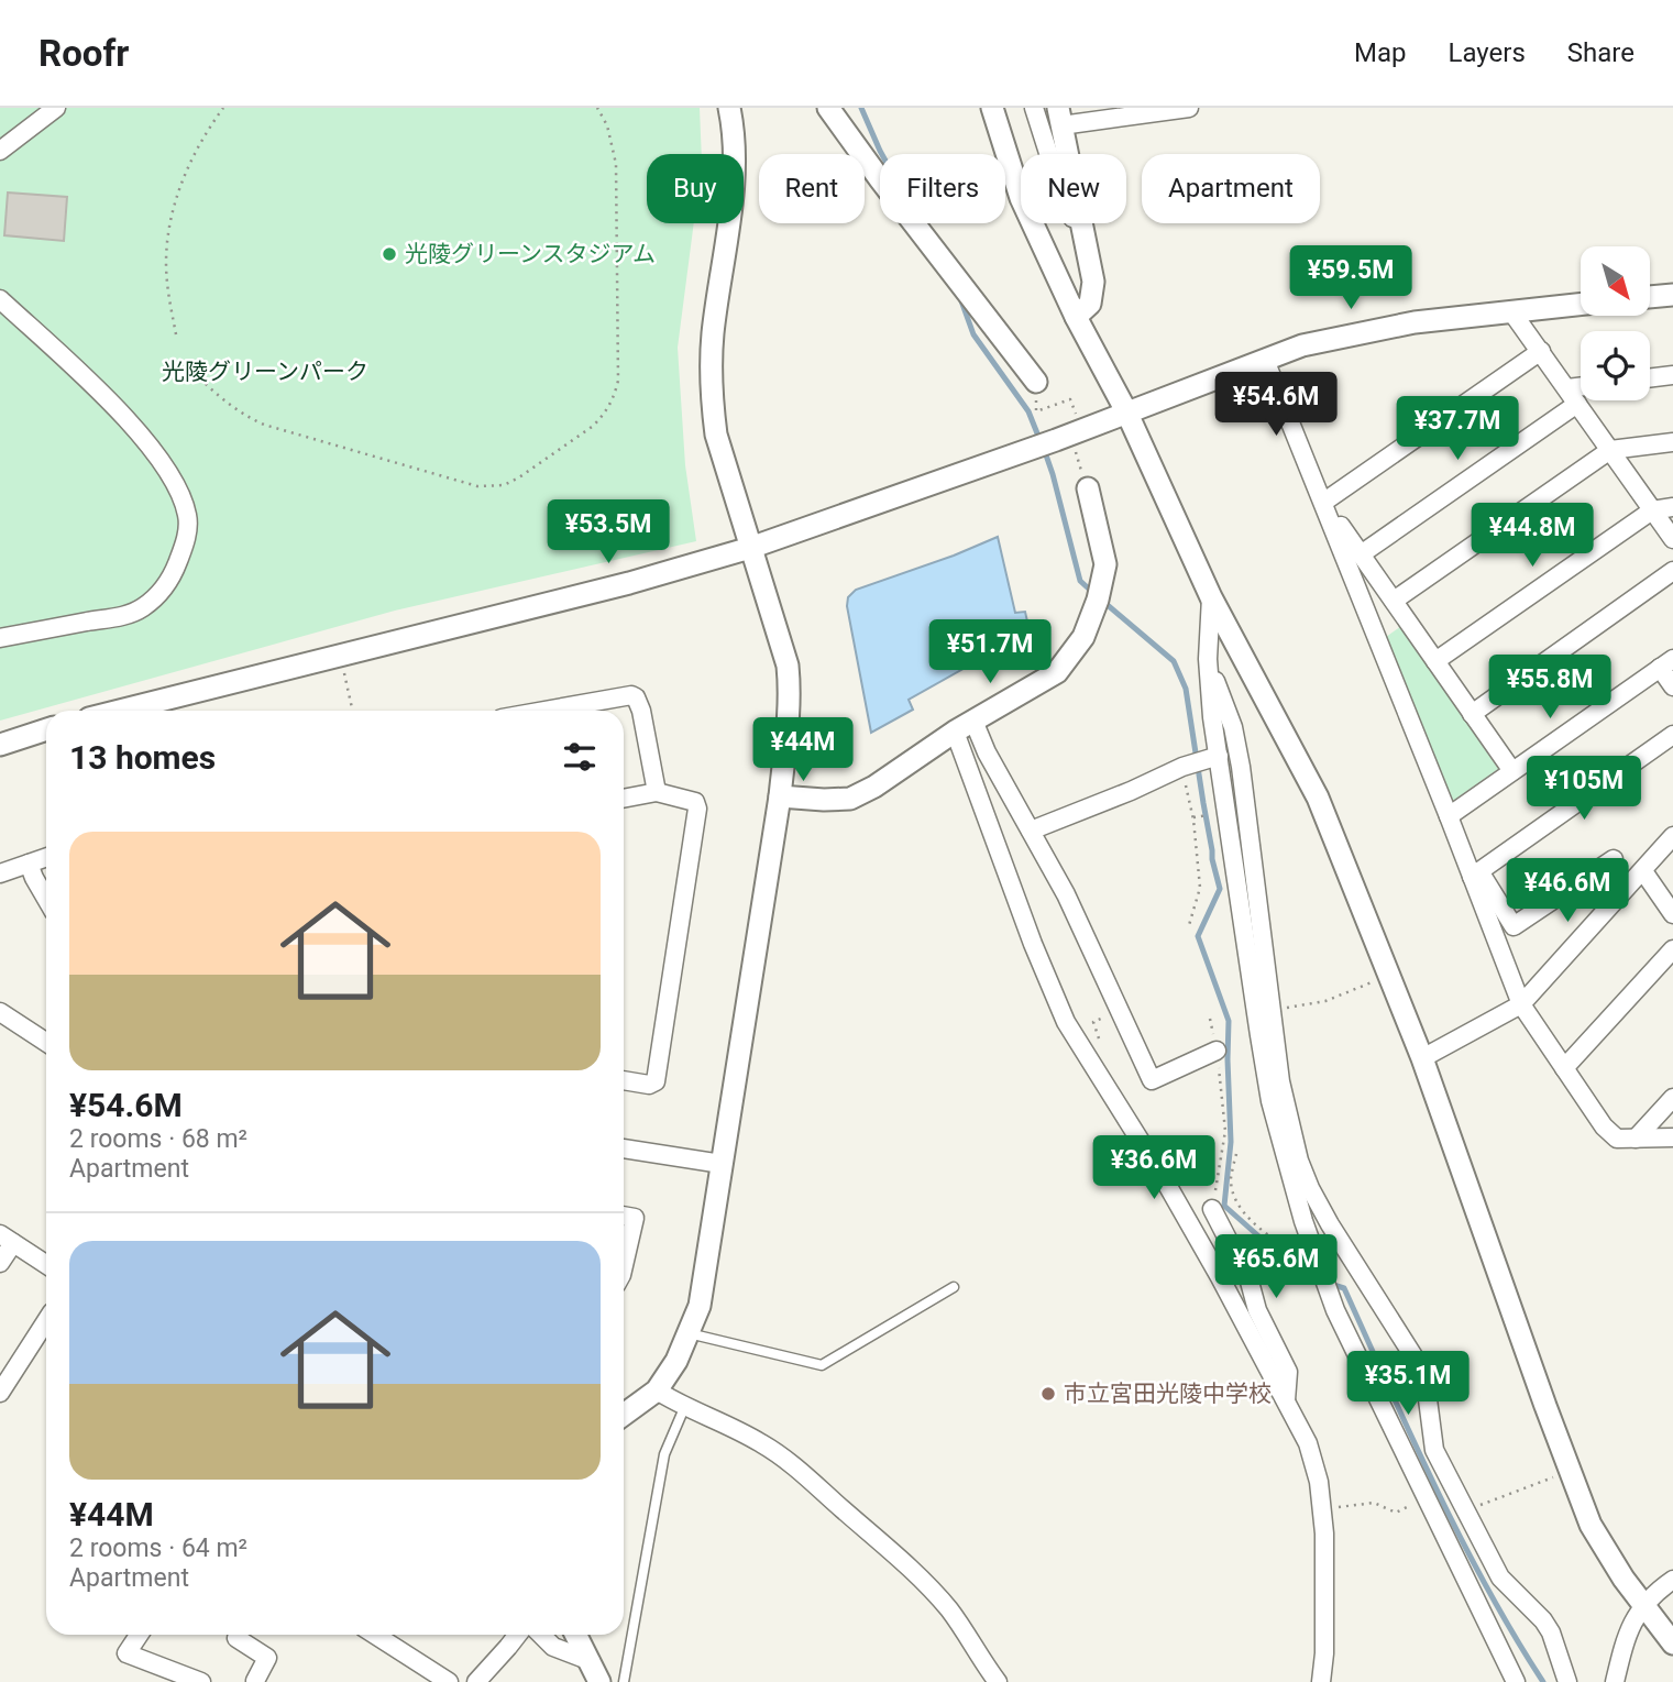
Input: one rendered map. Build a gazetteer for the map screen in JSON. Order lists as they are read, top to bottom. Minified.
{"parks":["光陵グリーンパーク"],"places":["光陵グリーンスタジアム","市立宮田光陵中学校"],"north":"bottom right","page":{"header":"Roofr","nav":["Map","Layers","Share"],"chip":["Buy","Rent","Filters","New","Apartment"],"price":["¥59.5M","¥54.6M","¥37.7M","¥53.5M","¥44.8M","¥51.7M","¥55.8M","¥44M","¥105M","¥46.6M","¥36.6M","¥65.6M","¥35.1M"],"heading":"13 homes","list":[{"name":"¥54.6M","note":"2 rooms · 68 m² · Apartment"},{"name":"¥44M","note":"2 rooms · 64 m² · Apartment"}]}}
